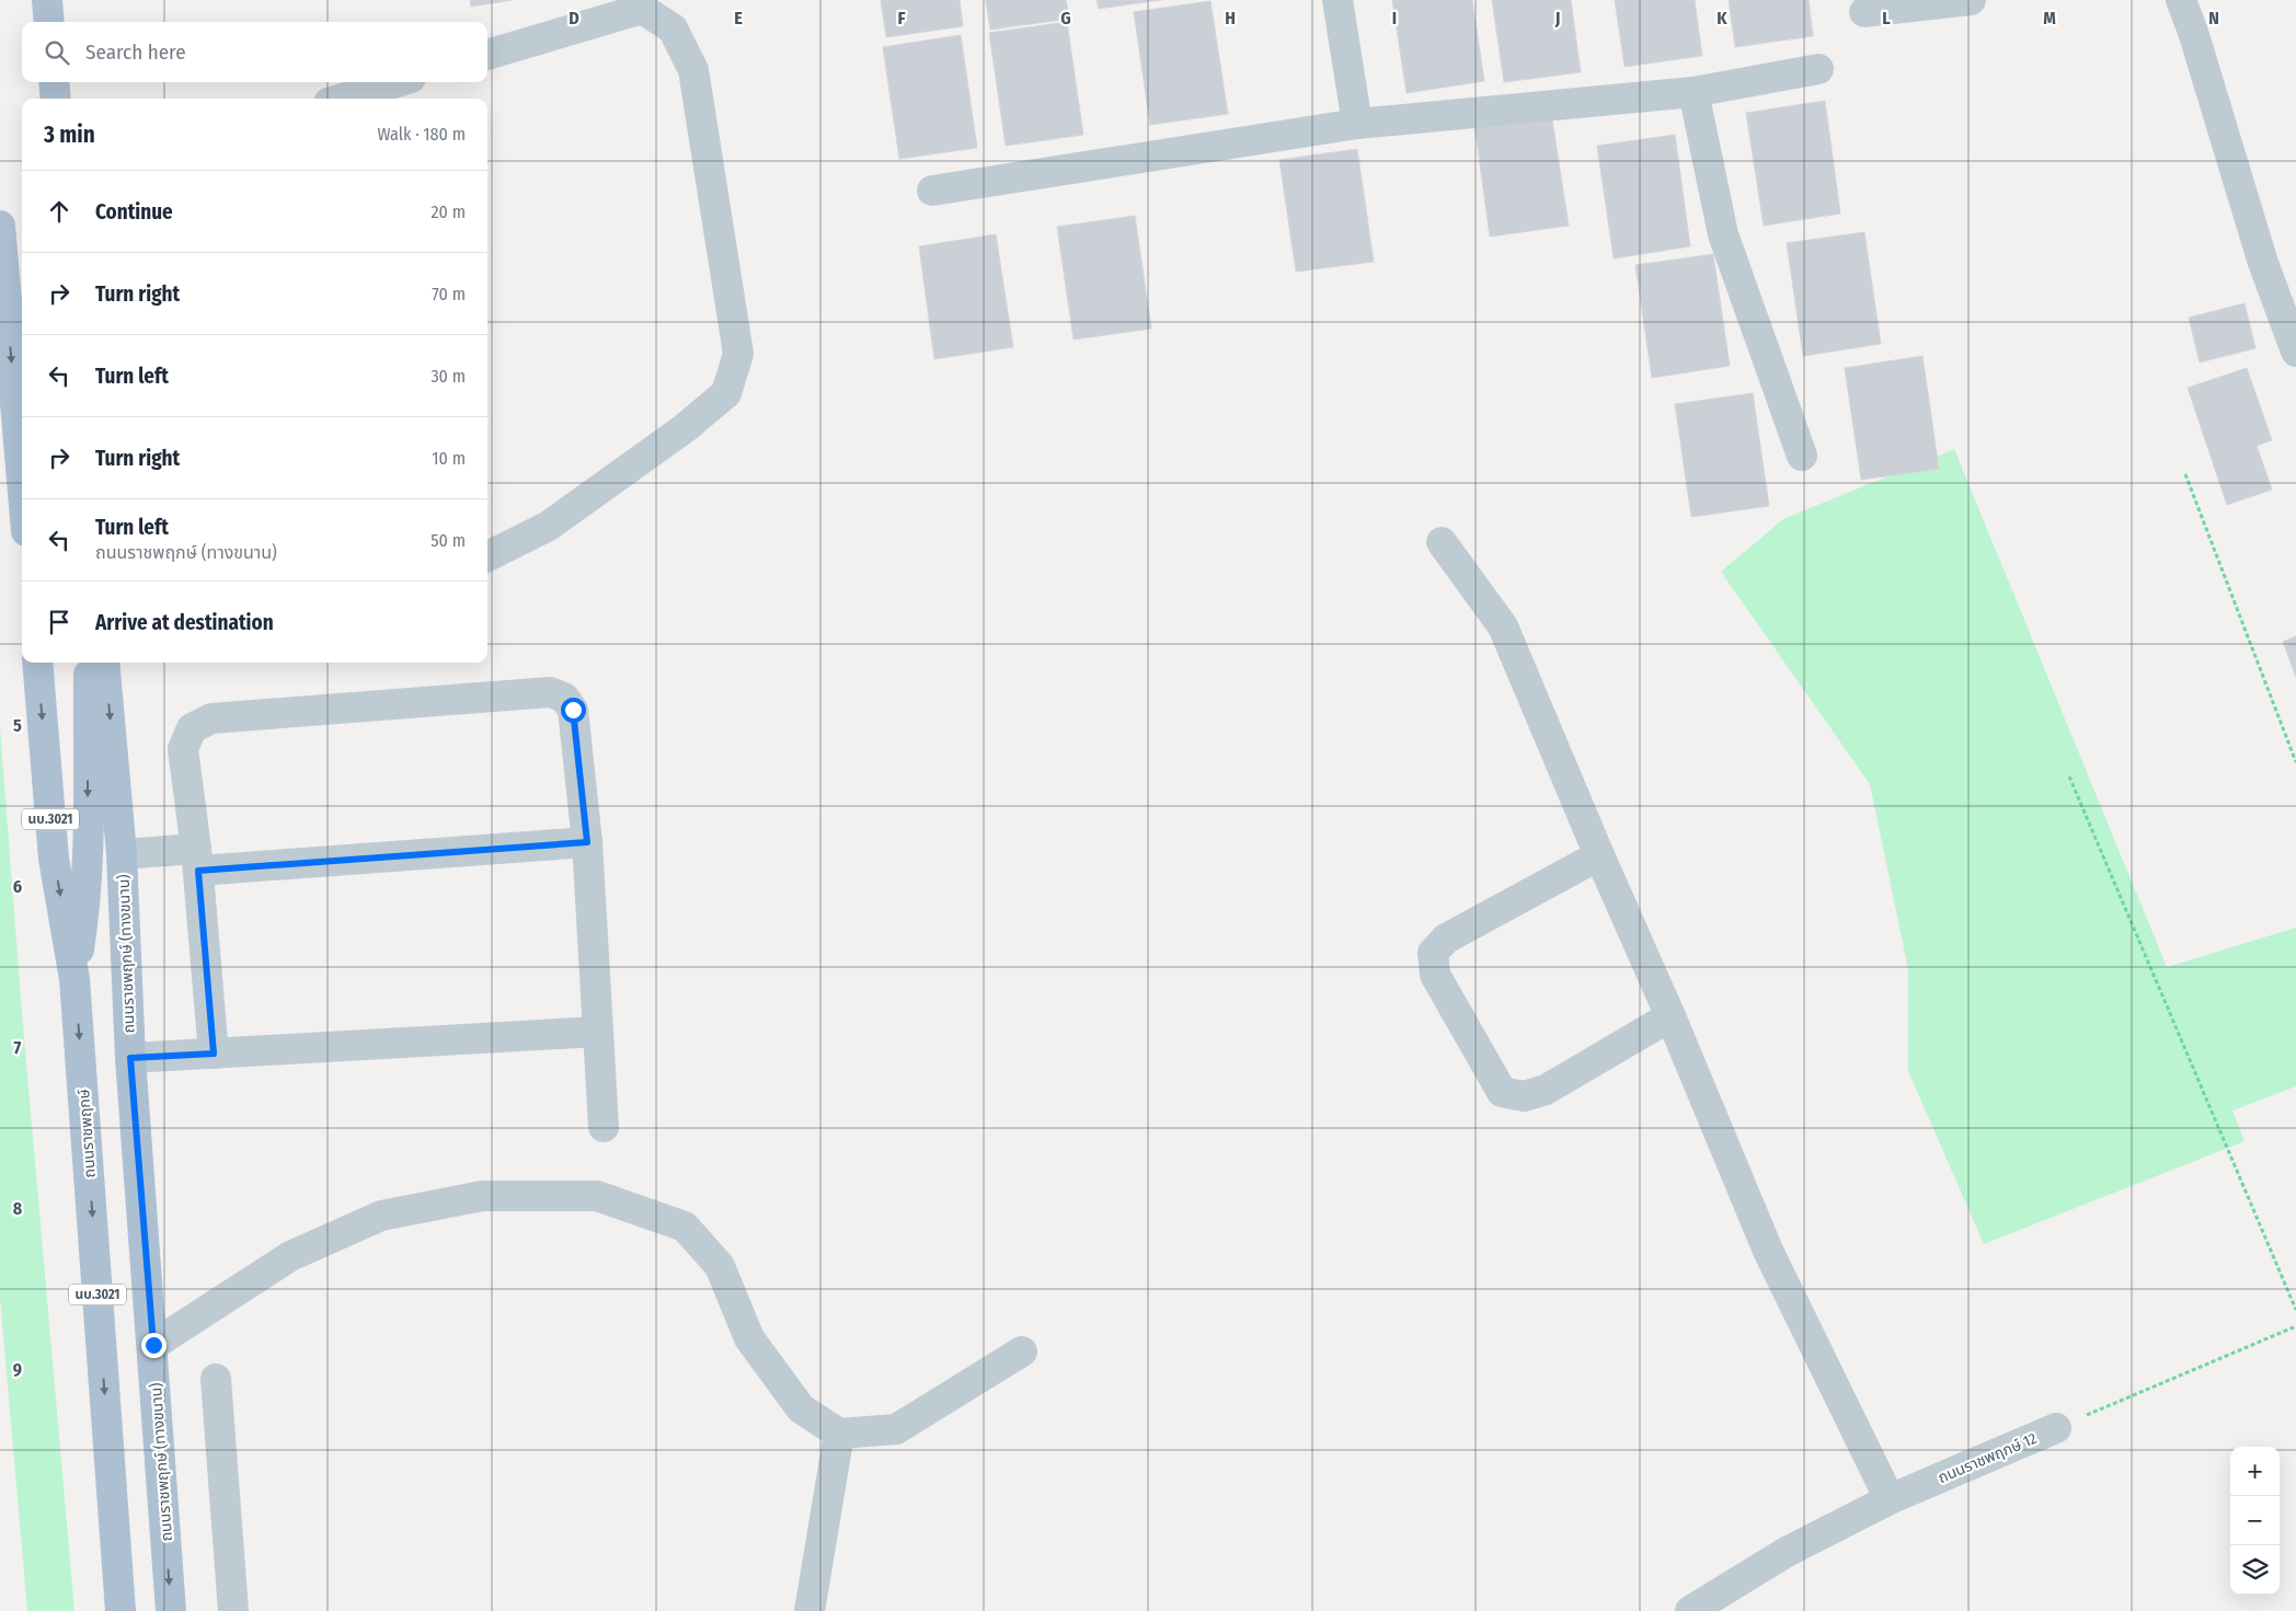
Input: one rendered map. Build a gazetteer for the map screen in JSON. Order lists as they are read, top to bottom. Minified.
{"streets":{"main road":["นบ.3021","ถนนราชพฤกษ์ (ทางขนาน)","ถนนราชพฤกษ์"],"street":["ถนนราชพฤกษ์ 12"]},"page":{"search":"Search here","heading":["3 min","Walk · 180 m"],"list":[["Continue","20 m"],["Turn right","70 m"],["Turn left","30 m"],["Turn right","10 m"],["Turn left","ถนนราชพฤกษ์ (ทางขนาน)","50 m"],"Arrive at destination"],"map_buttons":["+","−"]},"grid":{"columns":["D","E","F","G","H","I","J","K","L","M","N"],"rows":["5","6","7","8","9"]}}
